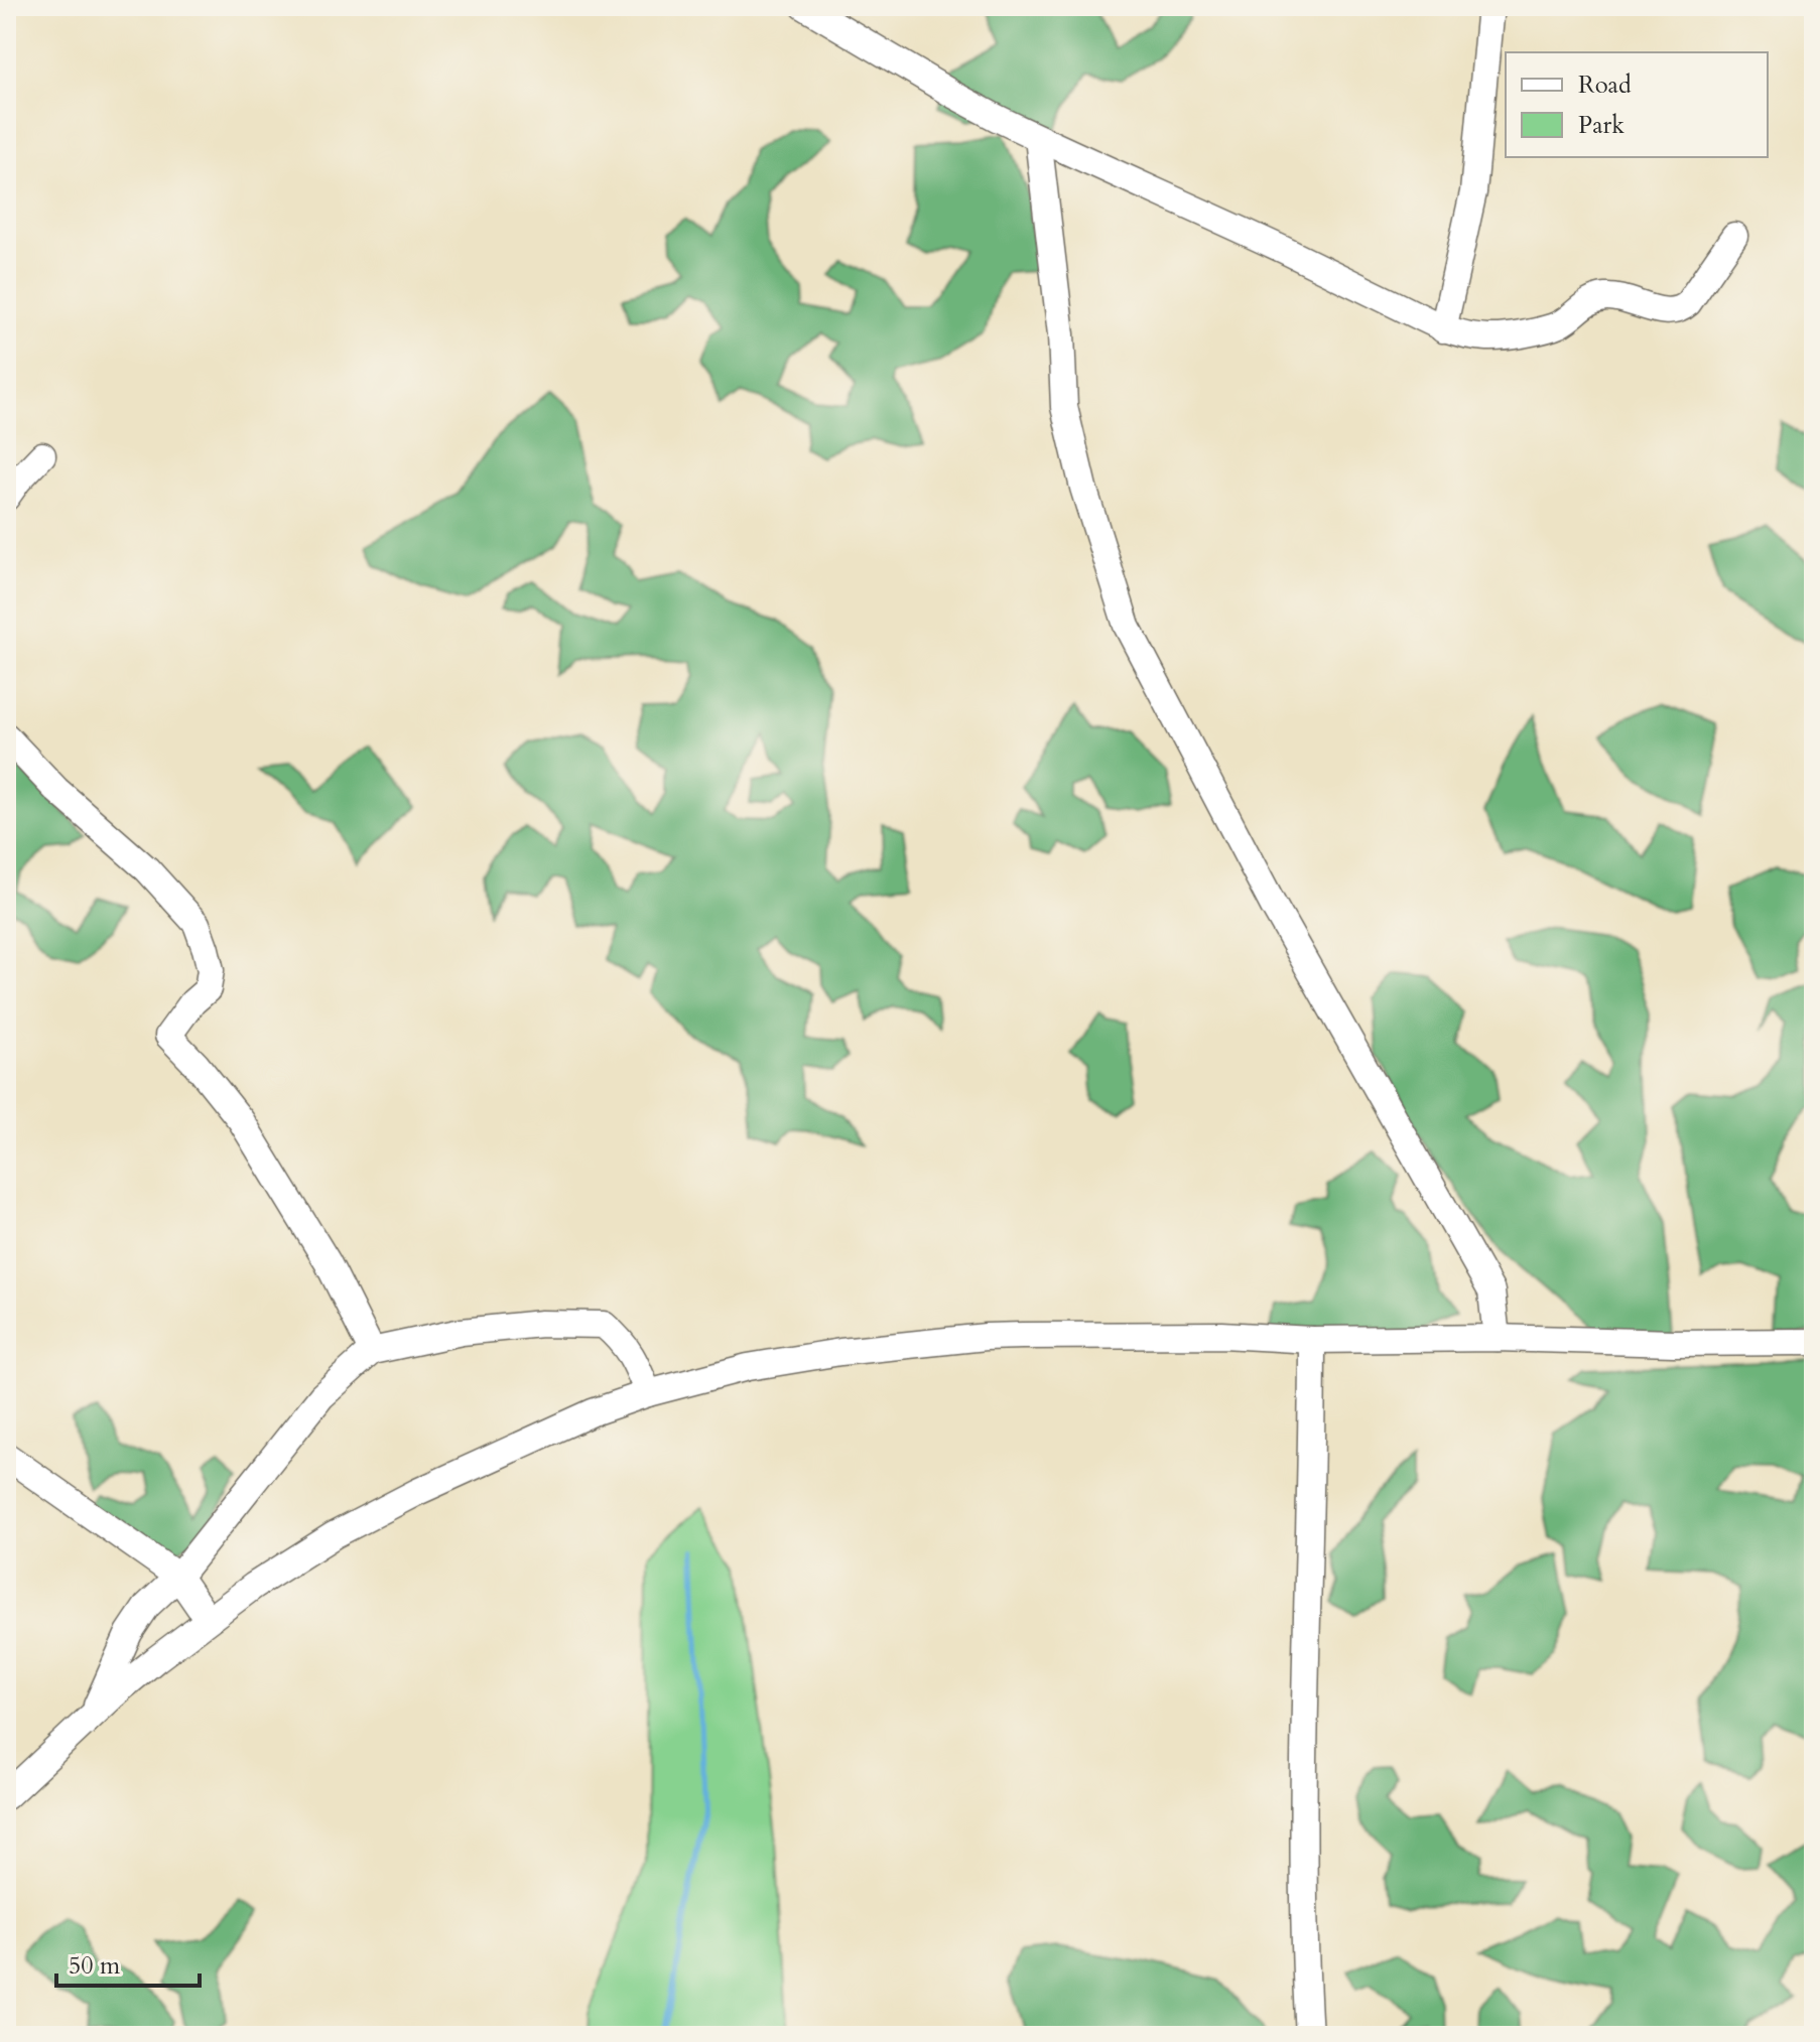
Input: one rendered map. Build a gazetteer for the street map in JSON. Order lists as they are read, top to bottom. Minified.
{"legend":["Road","Park"],"scale_bar":"50 m"}
